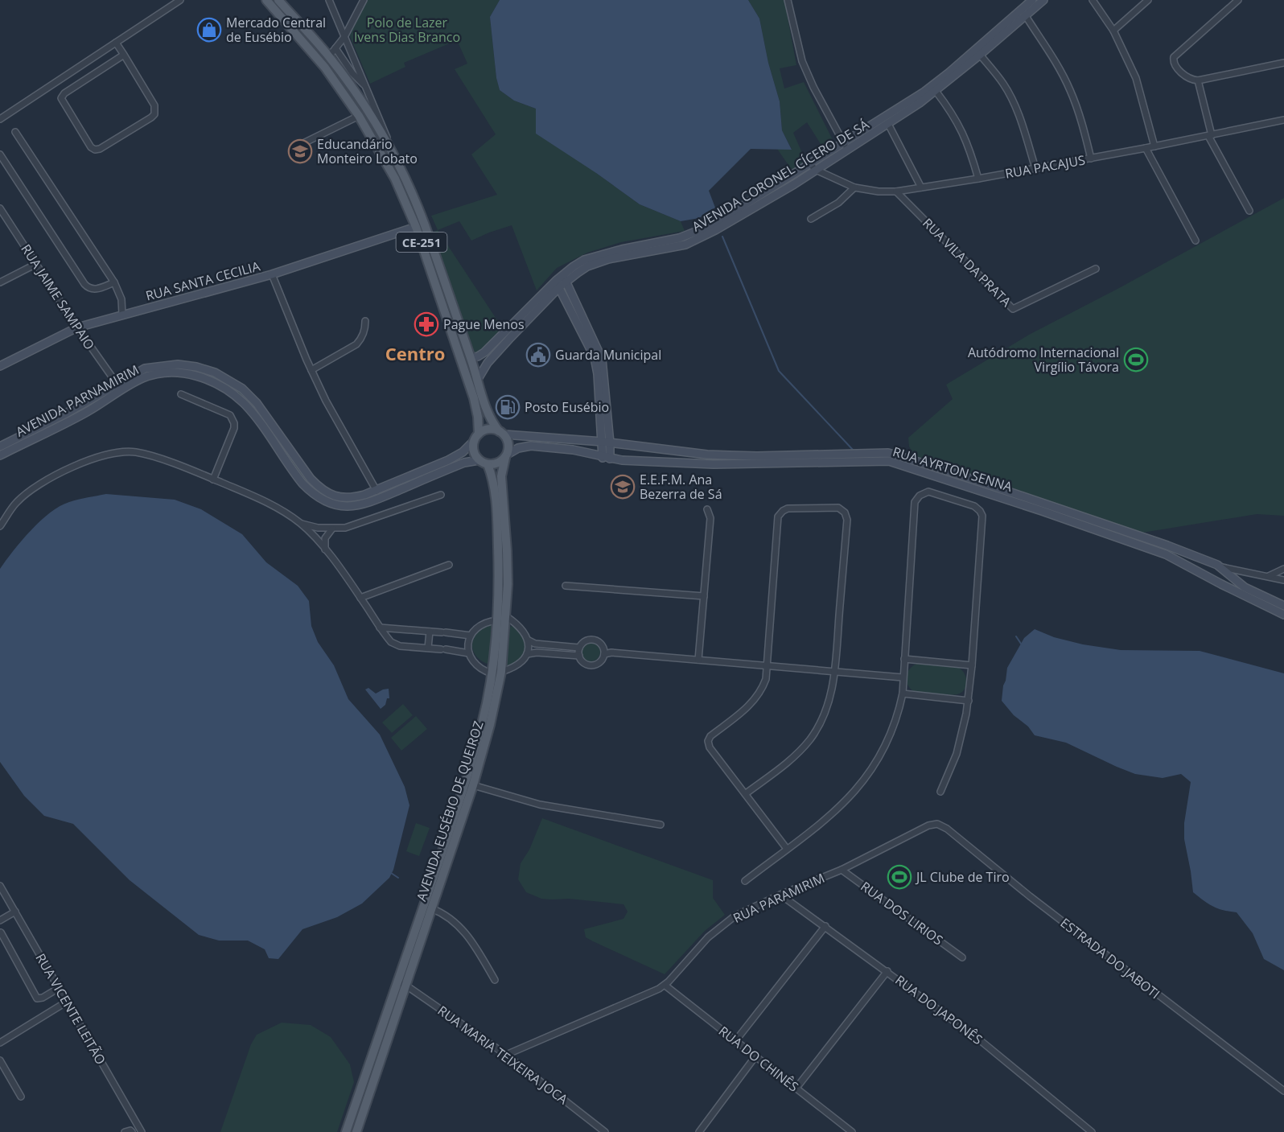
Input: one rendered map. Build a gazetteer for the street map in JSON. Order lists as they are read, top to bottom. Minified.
{"streets":{"main road":["CE-251","AVENIDA EUSÉBIO DE QUEIROZ"],"street":["RUA PACAJUS","AVENIDA CORONEL CÍCERO DE SÁ","RUA VILA DA PRATA","RUA SANTA CECILIA","RUA JAIME SAMPAIO","AVENIDA PARNAMIRIM","RUA AYRTON SENNA","RUA PARAMIRIM","RUA DOS LIRIOS","ESTRADA DO JABOTI","RUA VICENTE LEITÃO","RUA DO JAPONÊS","RUA MARIA TEIXEIRA JOCA","RUA DO CHINÊS"]},"crossings":[["RUA PACAJUS","AVENIDA CORONEL CÍCERO DE SÁ"],["RUA PACAJUS","RUA VILA DA PRATA"],["AVENIDA CORONEL CÍCERO DE SÁ","CE-251"],["CE-251","RUA SANTA CECILIA"],["CE-251","AVENIDA PARNAMIRIM"],["CE-251","RUA AYRTON SENNA"],["CE-251","AVENIDA EUSÉBIO DE QUEIROZ"],["RUA SANTA CECILIA","RUA JAIME SAMPAIO"],["RUA JAIME SAMPAIO","AVENIDA PARNAMIRIM"],["AVENIDA PARNAMIRIM","RUA AYRTON SENNA"],["AVENIDA PARNAMIRIM","AVENIDA EUSÉBIO DE QUEIROZ"],["RUA AYRTON SENNA","AVENIDA EUSÉBIO DE QUEIROZ"],["AVENIDA EUSÉBIO DE QUEIROZ","RUA MARIA TEIXEIRA JOCA"],["RUA PARAMIRIM","RUA DOS LIRIOS"],["RUA PARAMIRIM","ESTRADA DO JABOTI"],["RUA PARAMIRIM","RUA DO JAPONÊS"],["RUA PARAMIRIM","RUA MARIA TEIXEIRA JOCA"],["RUA PARAMIRIM","RUA DO CHINÊS"]],"districts":["Centro"],"parks":["Polo de Lazer Ivens Dias Branco"],"places":{"shop":["Mercado Central de Eusébio"],"school or university":["Educandário Monteiro Lobato","E.E.F.M. Ana Bezerra de Sá"],"pharmacy":["Pague Menos"],"public building":["Guarda Municipal"],"sports":["Autódromo Internacional Virgílio Távora","JL Clube de Tiro"],"fuel station":["Posto Eusébio"]}}
